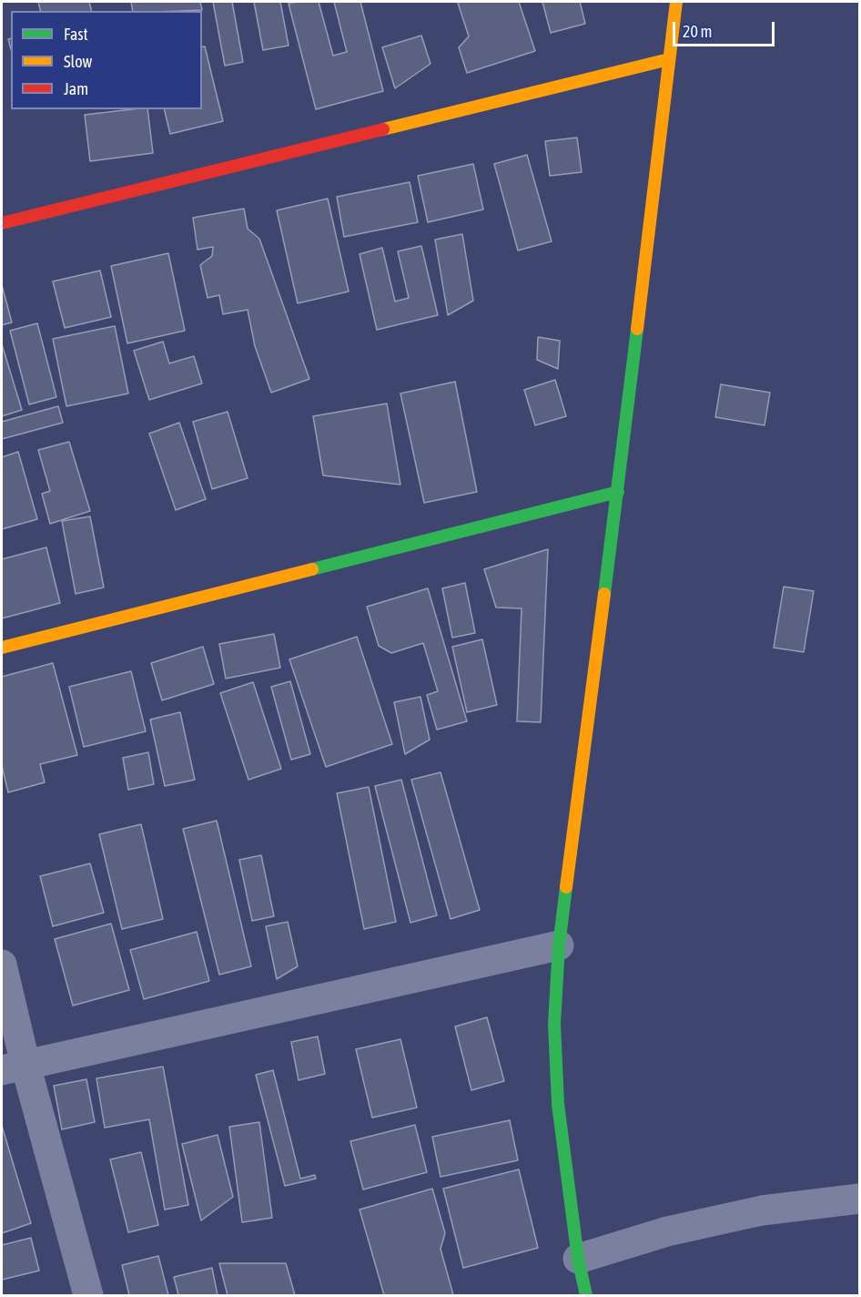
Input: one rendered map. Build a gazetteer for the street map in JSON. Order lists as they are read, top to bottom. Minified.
{"legend":["Fast","Slow","Jam"],"scale_bar":"20 m"}
